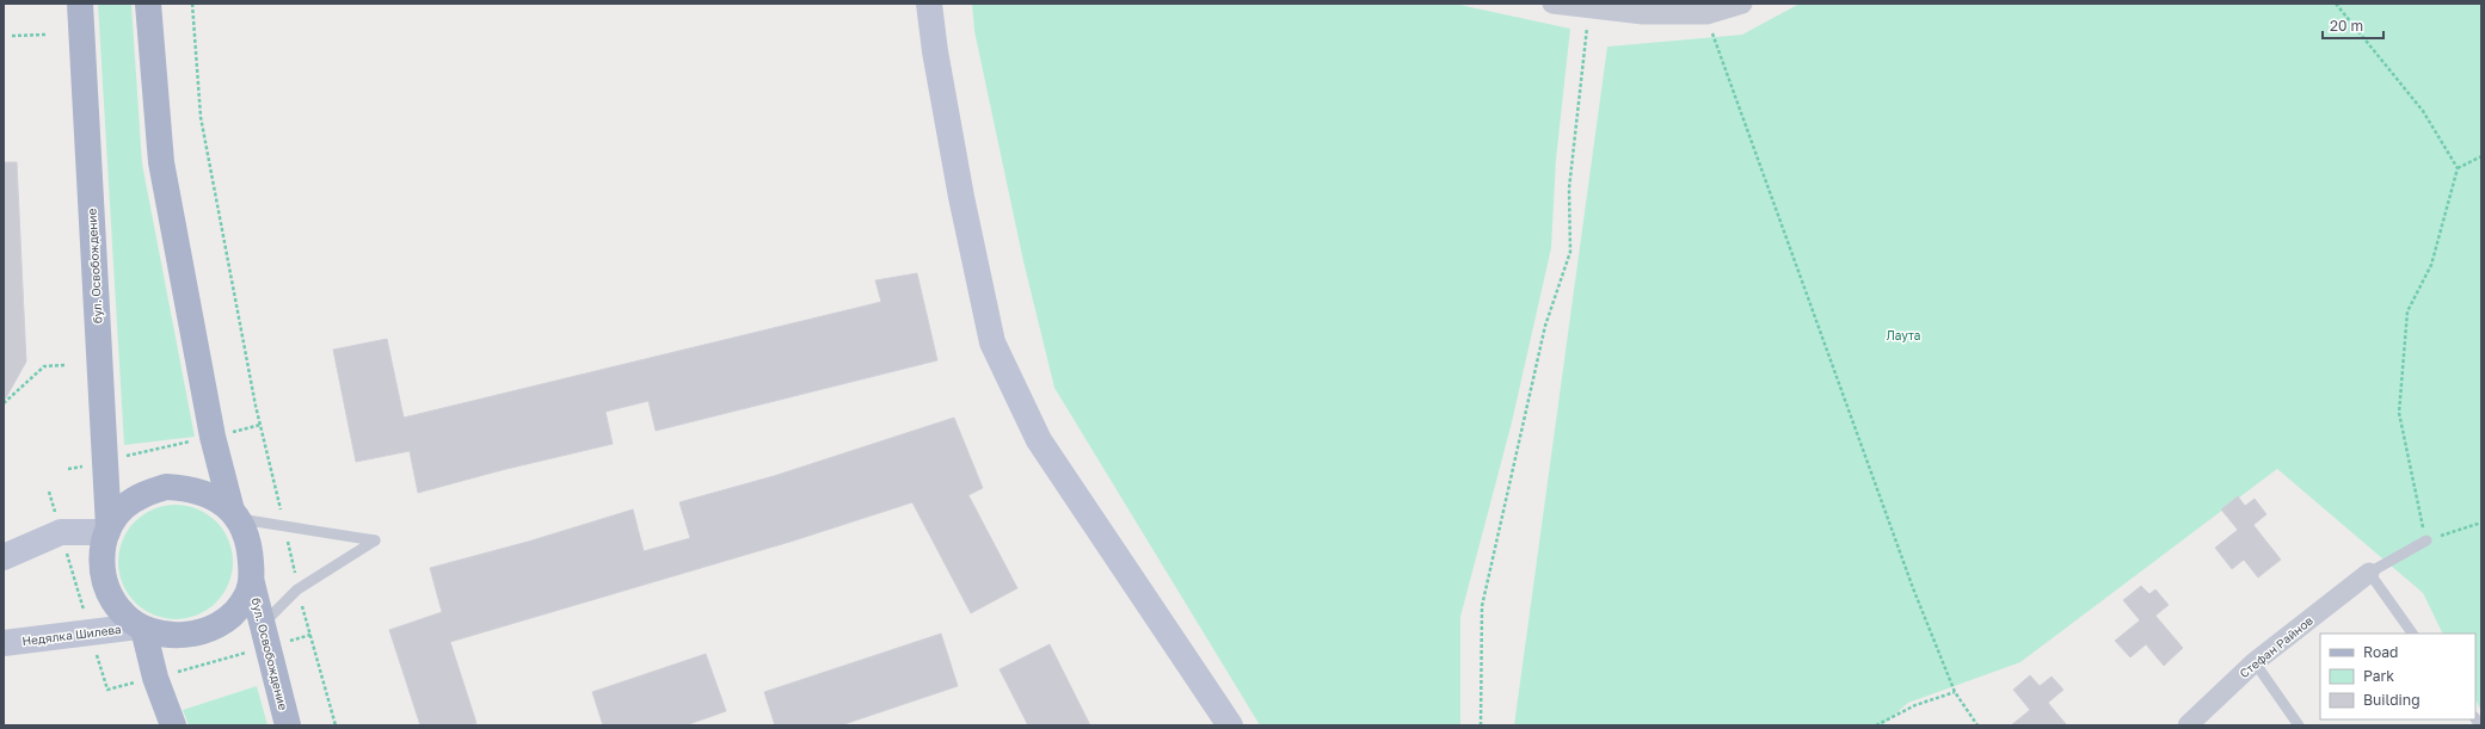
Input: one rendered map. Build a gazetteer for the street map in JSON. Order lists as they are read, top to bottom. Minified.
{"streets":{"main road":["бул. Освобождение"],"street":["Недялка Шилева","Стефан Райнов"]},"crossings":[["бул. Освобождение","Недялка Шилева"]],"parks":["Лаута"],"legend":["Road","Park","Building"],"scale_bar":"20 m"}
